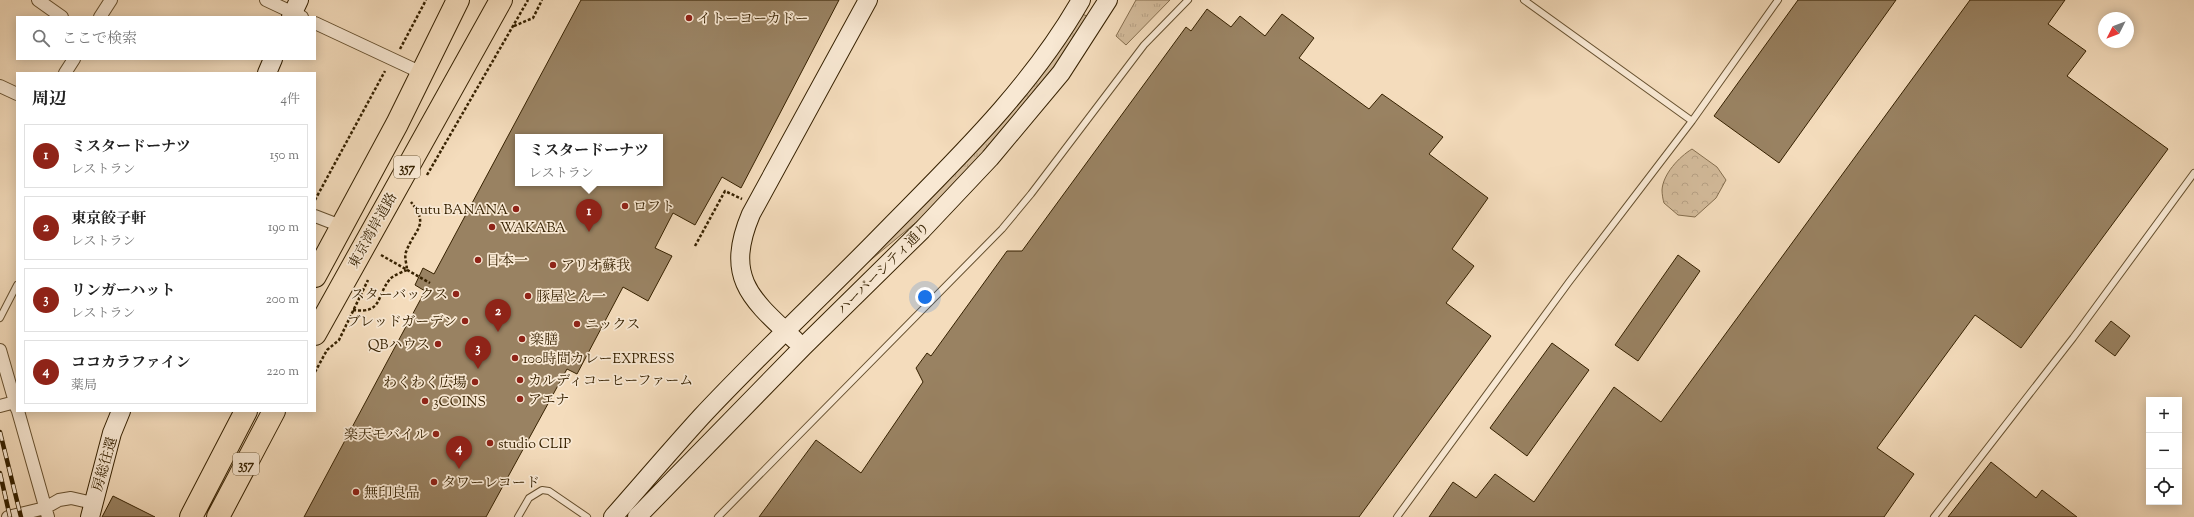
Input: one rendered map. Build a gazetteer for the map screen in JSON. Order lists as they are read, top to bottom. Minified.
{"streets":{"highway":["357","東京湾岸道路"],"street":["ハーバーシティ通り","房総往還"]},"places":["イトーヨーカドー","ロフト","tutu BANANA","WAKABA","日本一","アリオ蘇我","スターバックス","豚屋とん一","ブレッドガーデン","ニックス","楽膳","QBハウス","100時間カレーEXPRESS","カルディコーヒーファーム","わくわく広場","アエナ","3COINS","楽天モバイル","studio CLIP","タワーレコード","無印良品"],"north":"bottom left","page":{"search":"ここで検索","heading":["周辺","4件"],"list":[{"mark":"1","name":"ミスタードーナツ","note":"レストラン","value":"150 m"},{"mark":"2","name":"東京餃子軒","note":"レストラン","value":"190 m"},{"mark":"3","name":"リンガーハット","note":"レストラン","value":"200 m"},{"mark":"4","name":"ココカラファイン","note":"薬局","value":"220 m"}],"popup":["ミスタードーナツ","レストラン"],"pins":["1","2","3","4"],"map_buttons":["+","−"]}}
